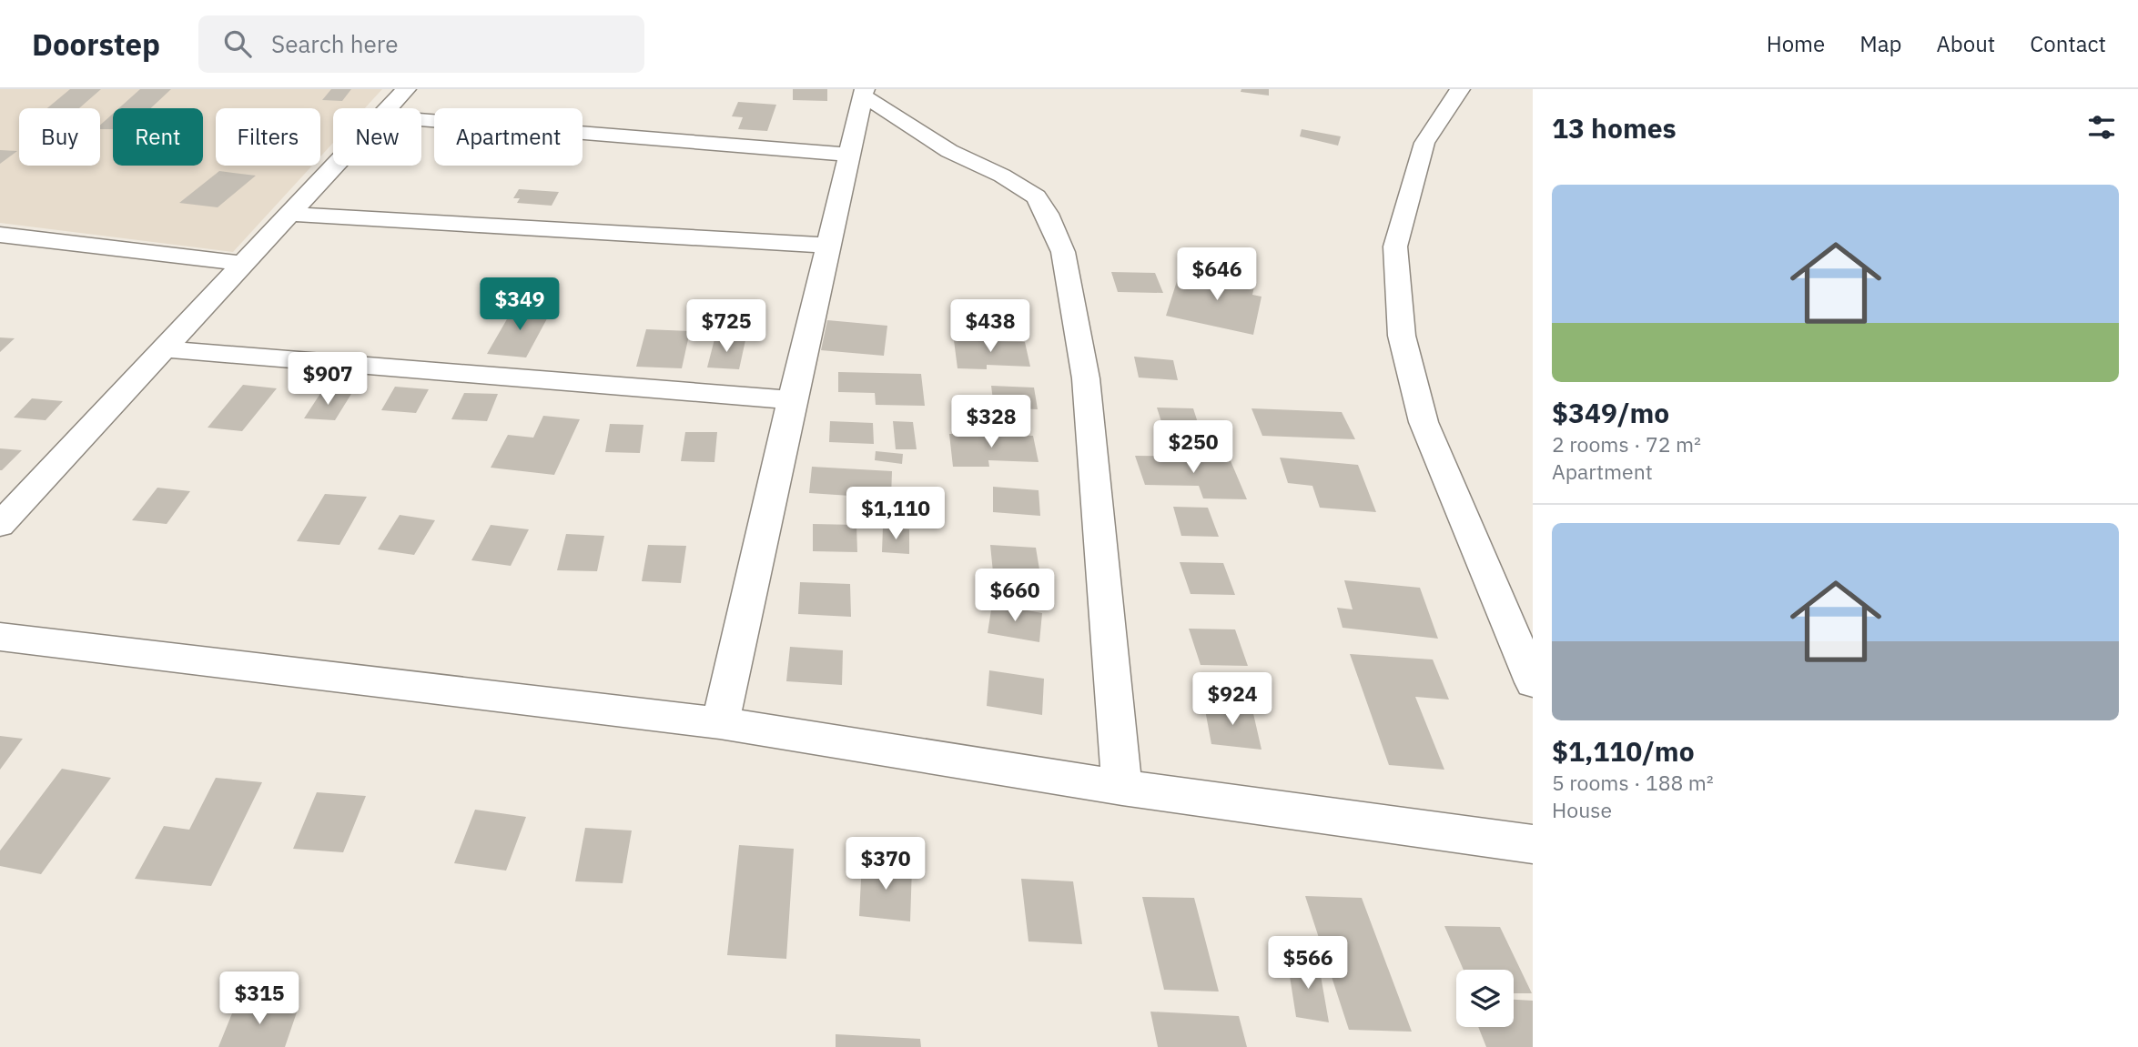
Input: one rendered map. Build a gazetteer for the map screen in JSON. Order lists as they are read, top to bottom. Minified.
{"page":{"header":"Doorstep","search":"Search here","nav":["Home","Map","About","Contact"],"heading":"13 homes","chip":["Buy","Rent","Filters","New","Apartment"],"list":[{"name":"$349/mo","note":"2 rooms · 72 m² · Apartment"},{"name":"$1,110/mo","note":"5 rooms · 188 m² · House"}],"price":["$646","$349","$725","$438","$907","$328","$250","$1,110","$660","$924","$370","$566","$315"]}}
